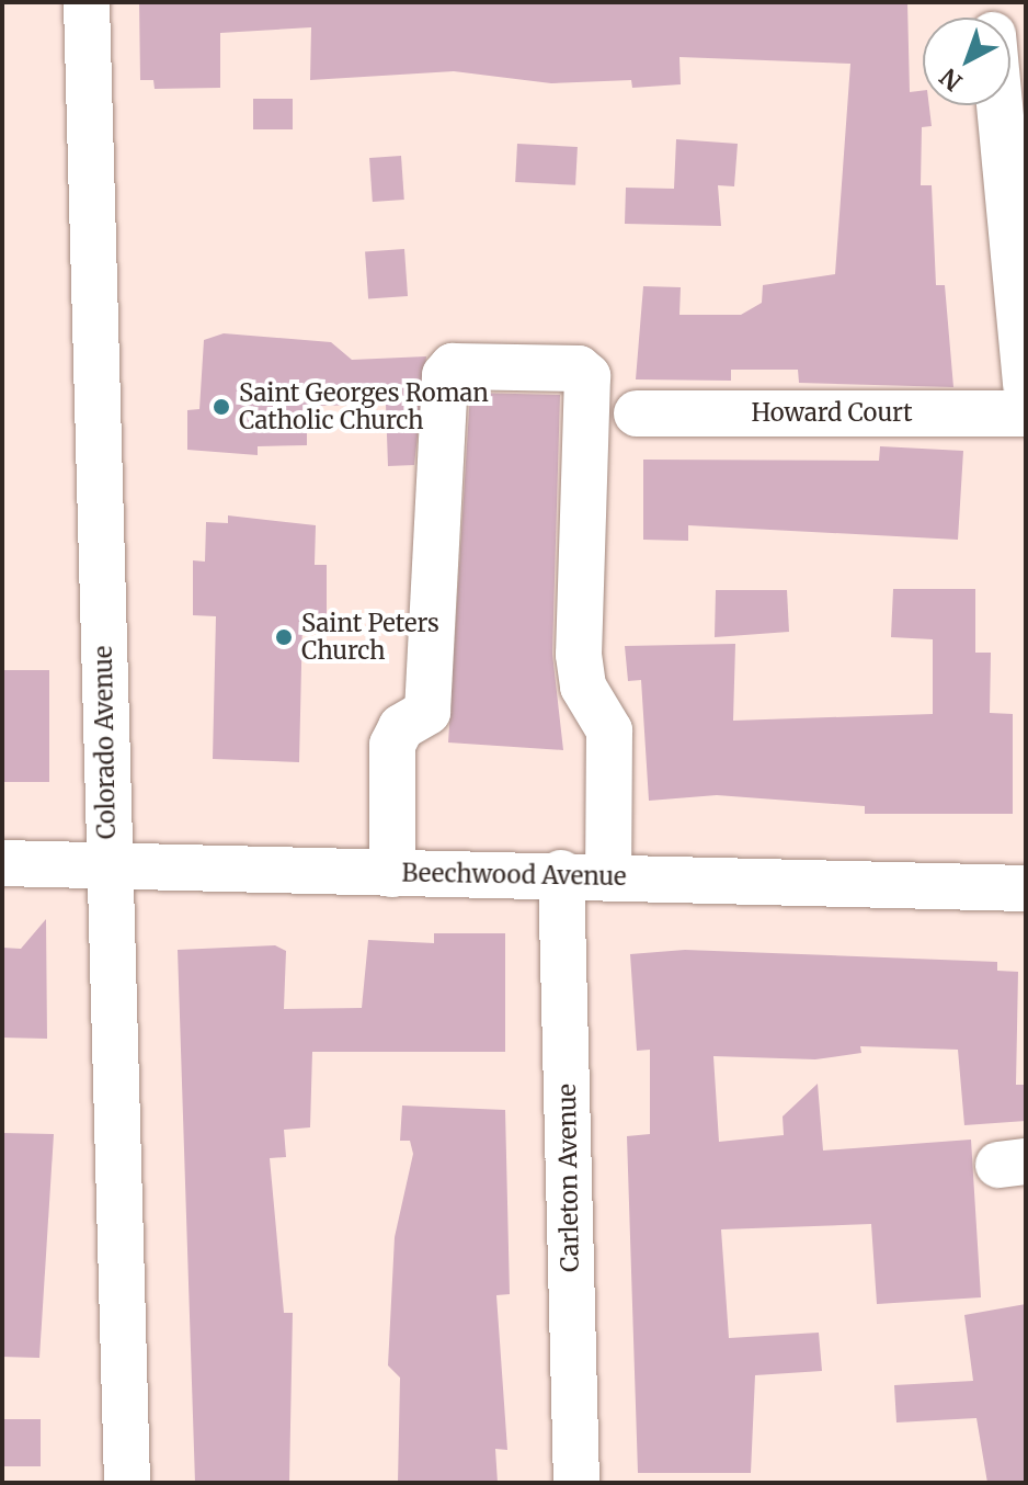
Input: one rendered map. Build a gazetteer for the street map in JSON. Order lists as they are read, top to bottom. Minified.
{"streets":{"street":["Howard Court","Colorado Avenue","Beechwood Avenue","Carleton Avenue"]},"crossings":[["Colorado Avenue","Beechwood Avenue"],["Beechwood Avenue","Carleton Avenue"]],"places":["Saint Georges Roman Catholic Church","Saint Peters Church"],"north":"bottom left"}
